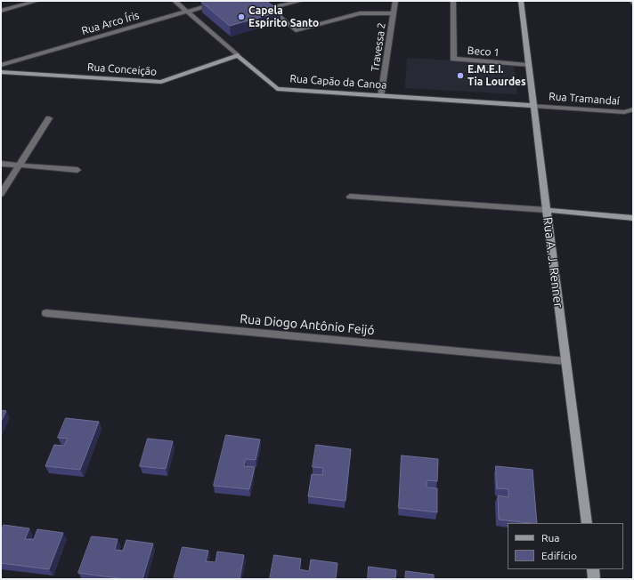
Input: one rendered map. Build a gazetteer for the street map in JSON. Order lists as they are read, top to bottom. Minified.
{"streets":{"street":["Rua Arco Íris","Travessa 2","Beco 1","Rua Conceição","Rua Capão da Canoa","Rua Tramandaí","Rua A. J. Renner","Rua Diogo Antônio Feijó"]},"crossings":[["Rua Arco Íris","Rua Capão da Canoa"],["Travessa 2","Rua Capão da Canoa"],["Beco 1","Rua A. J. Renner"],["Rua Conceição","Rua Capão da Canoa"],["Rua Capão da Canoa","Rua Tramandaí"],["Rua Capão da Canoa","Rua A. J. Renner"],["Rua Tramandaí","Rua A. J. Renner"],["Rua A. J. Renner","Rua Diogo Antônio Feijó"]],"places":["Capela Espírito Santo","E.M.E.I. Tia Lourdes"],"legend":["Rua","Edifício"]}
